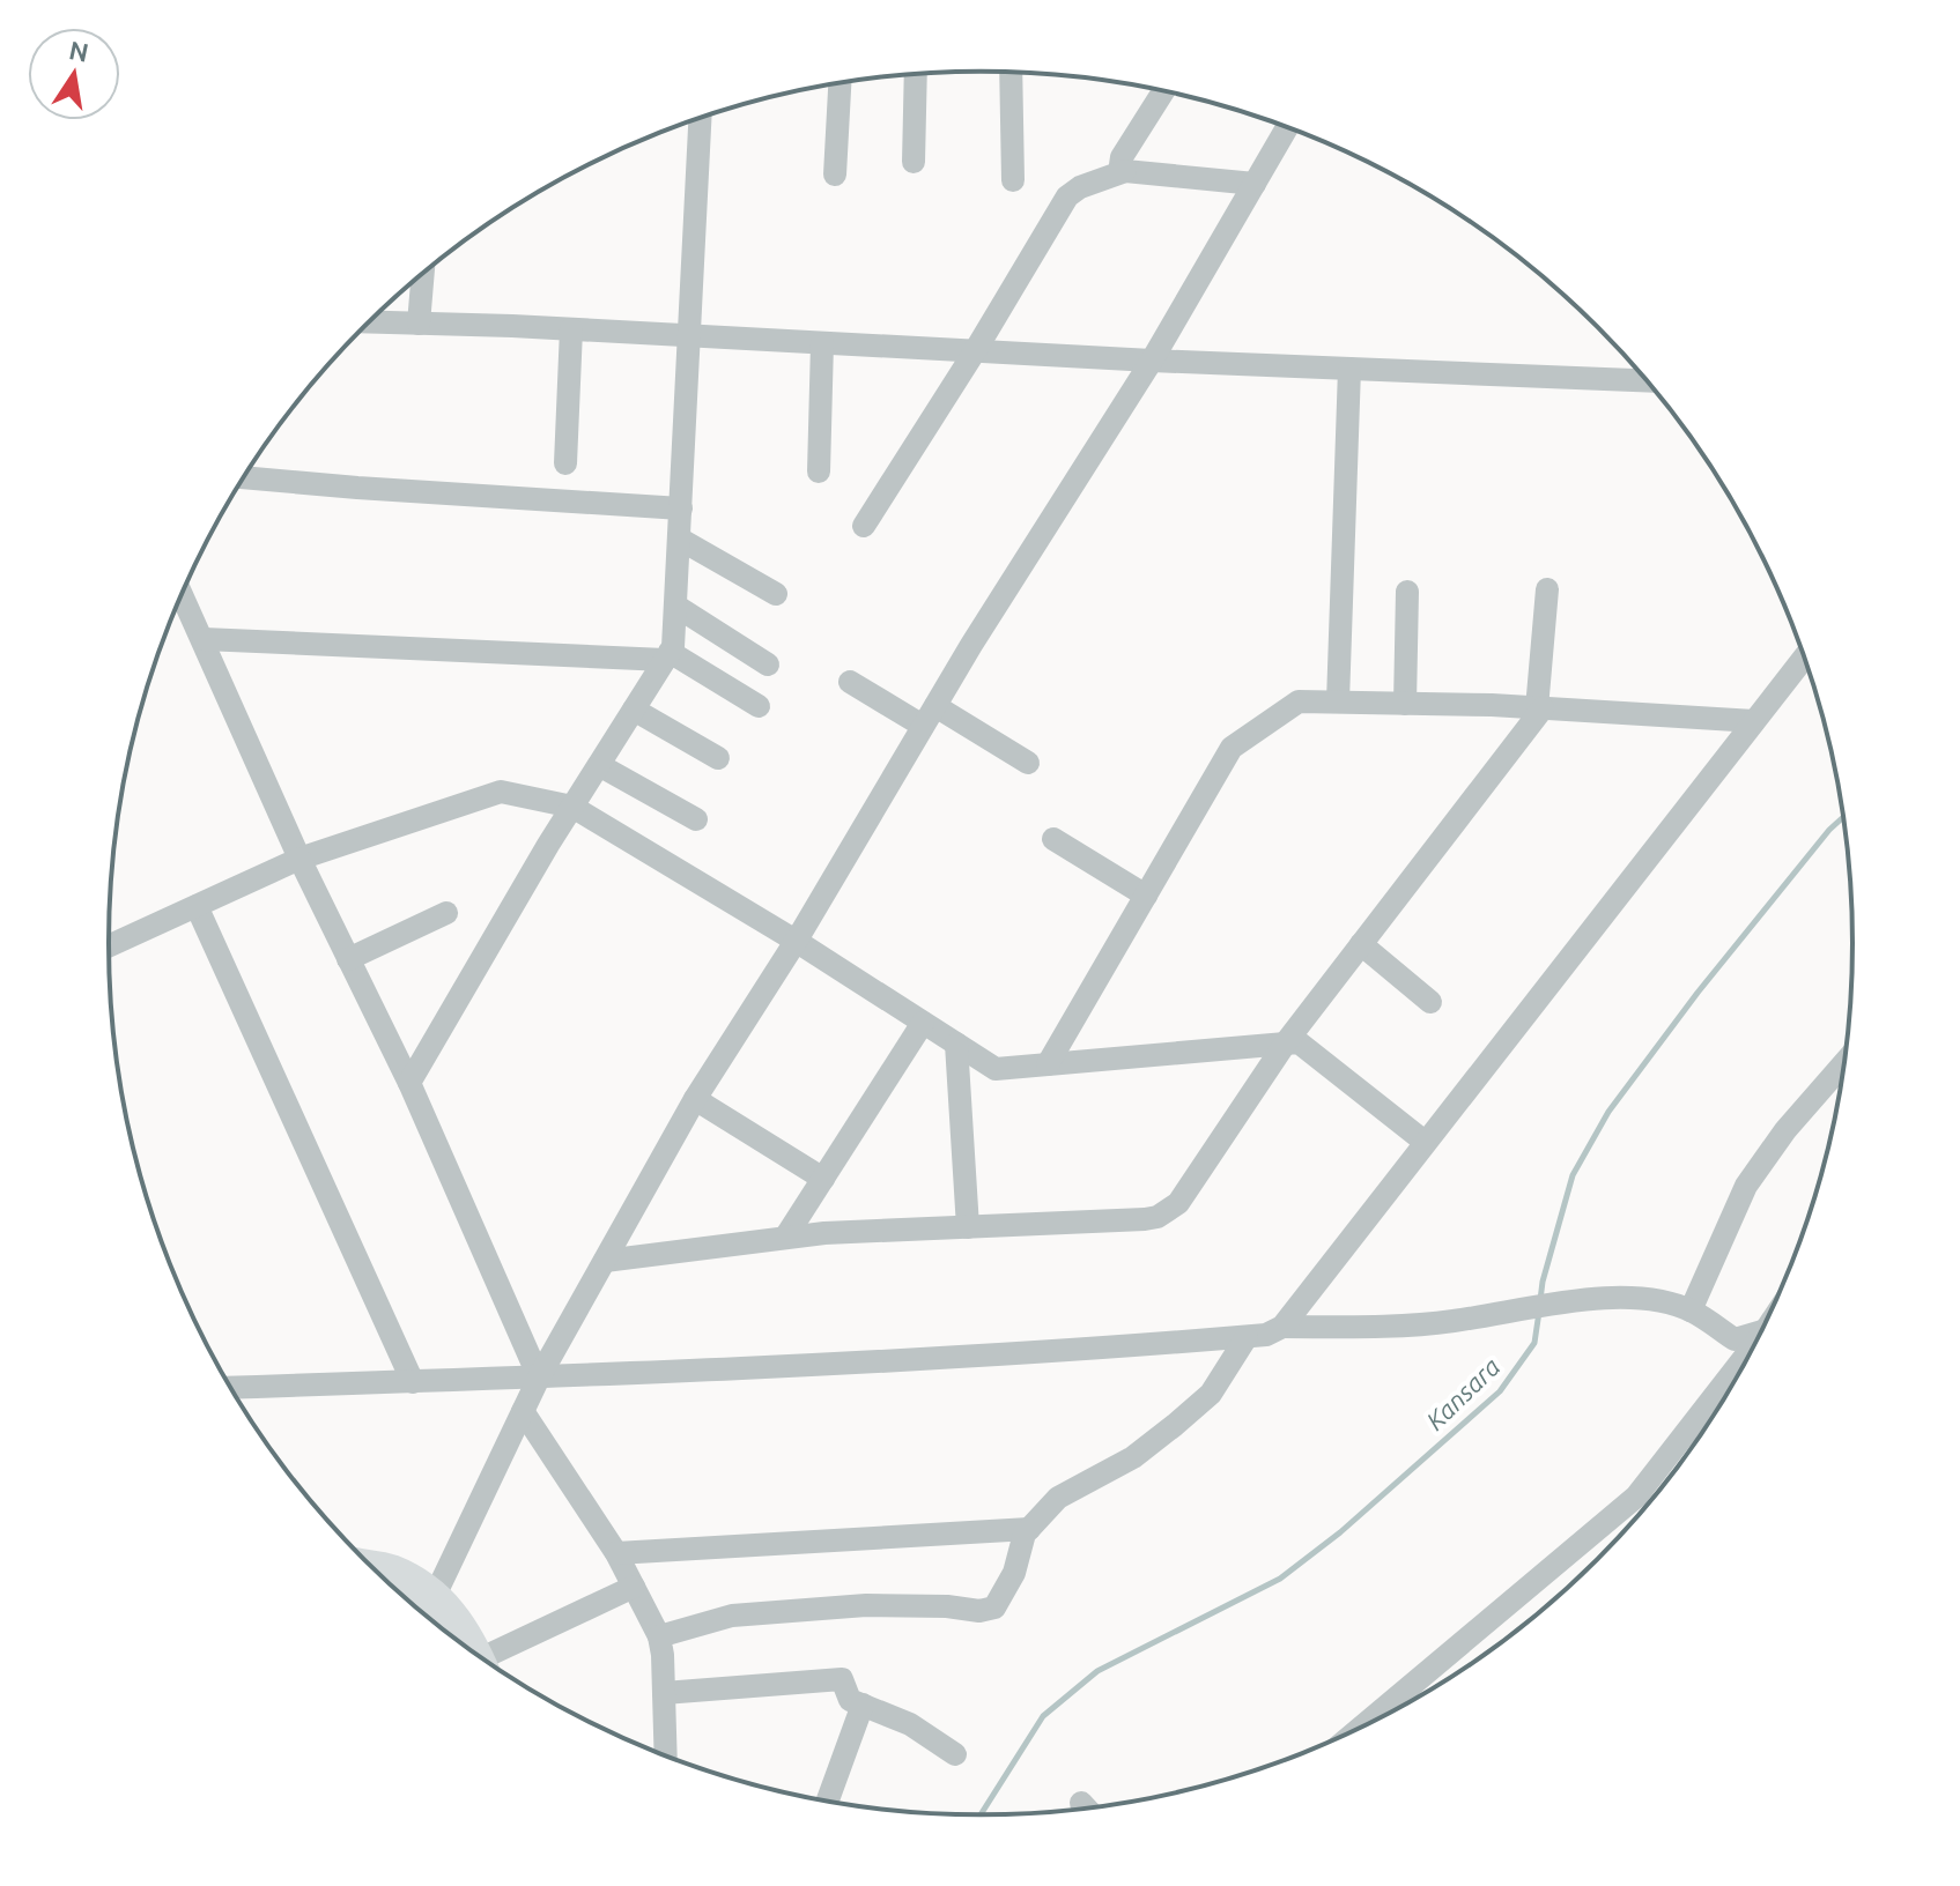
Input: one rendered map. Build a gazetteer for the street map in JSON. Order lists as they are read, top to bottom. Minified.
{"water":["Kansara"],"north":"top"}
